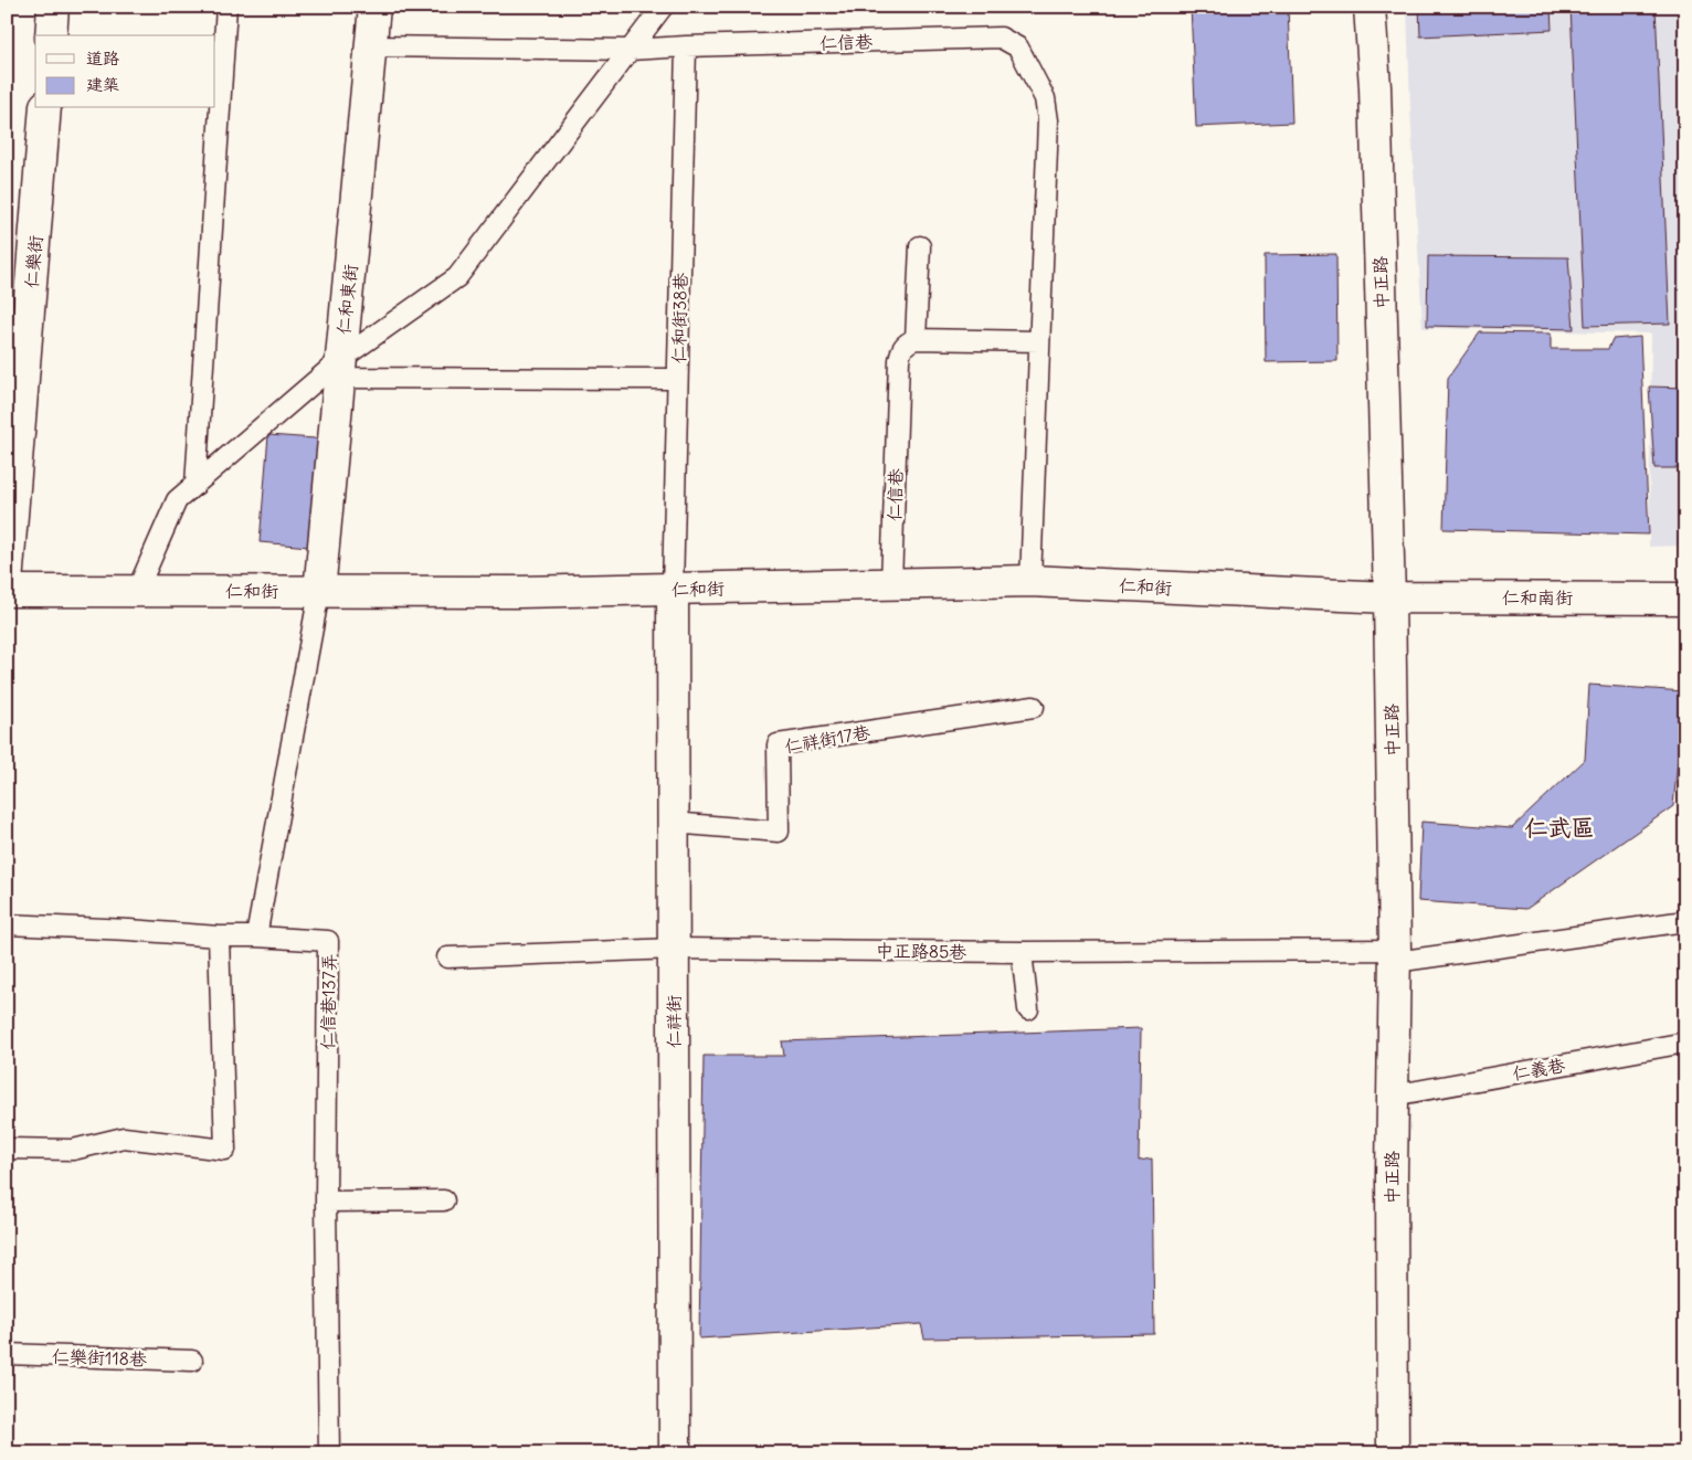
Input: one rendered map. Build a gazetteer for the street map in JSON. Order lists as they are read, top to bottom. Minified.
{"streets":{"street":["仁樂街","中正路","仁和東街","仁和街","仁和南街","仁祥街"],"lane":["仁信巷","仁和街38巷","仁祥街17巷","中正路85巷","仁信巷137弄","仁義巷","仁樂街118巷"]},"crossings":[["仁信巷","仁和東街"],["仁信巷","仁和街38巷"],["仁信巷","仁和街"],["中正路","仁和街"],["中正路","仁和南街"],["中正路","中正路85巷"],["中正路","仁義巷"],["仁和東街","仁和街"],["仁和街38巷","仁和街"],["仁和街38巷","仁祥街"],["仁和街","仁和南街"],["仁和街","仁祥街"],["仁祥街17巷","仁祥街"],["中正路85巷","仁祥街"]],"districts":["仁武區"],"legend":["道路","建築"]}
